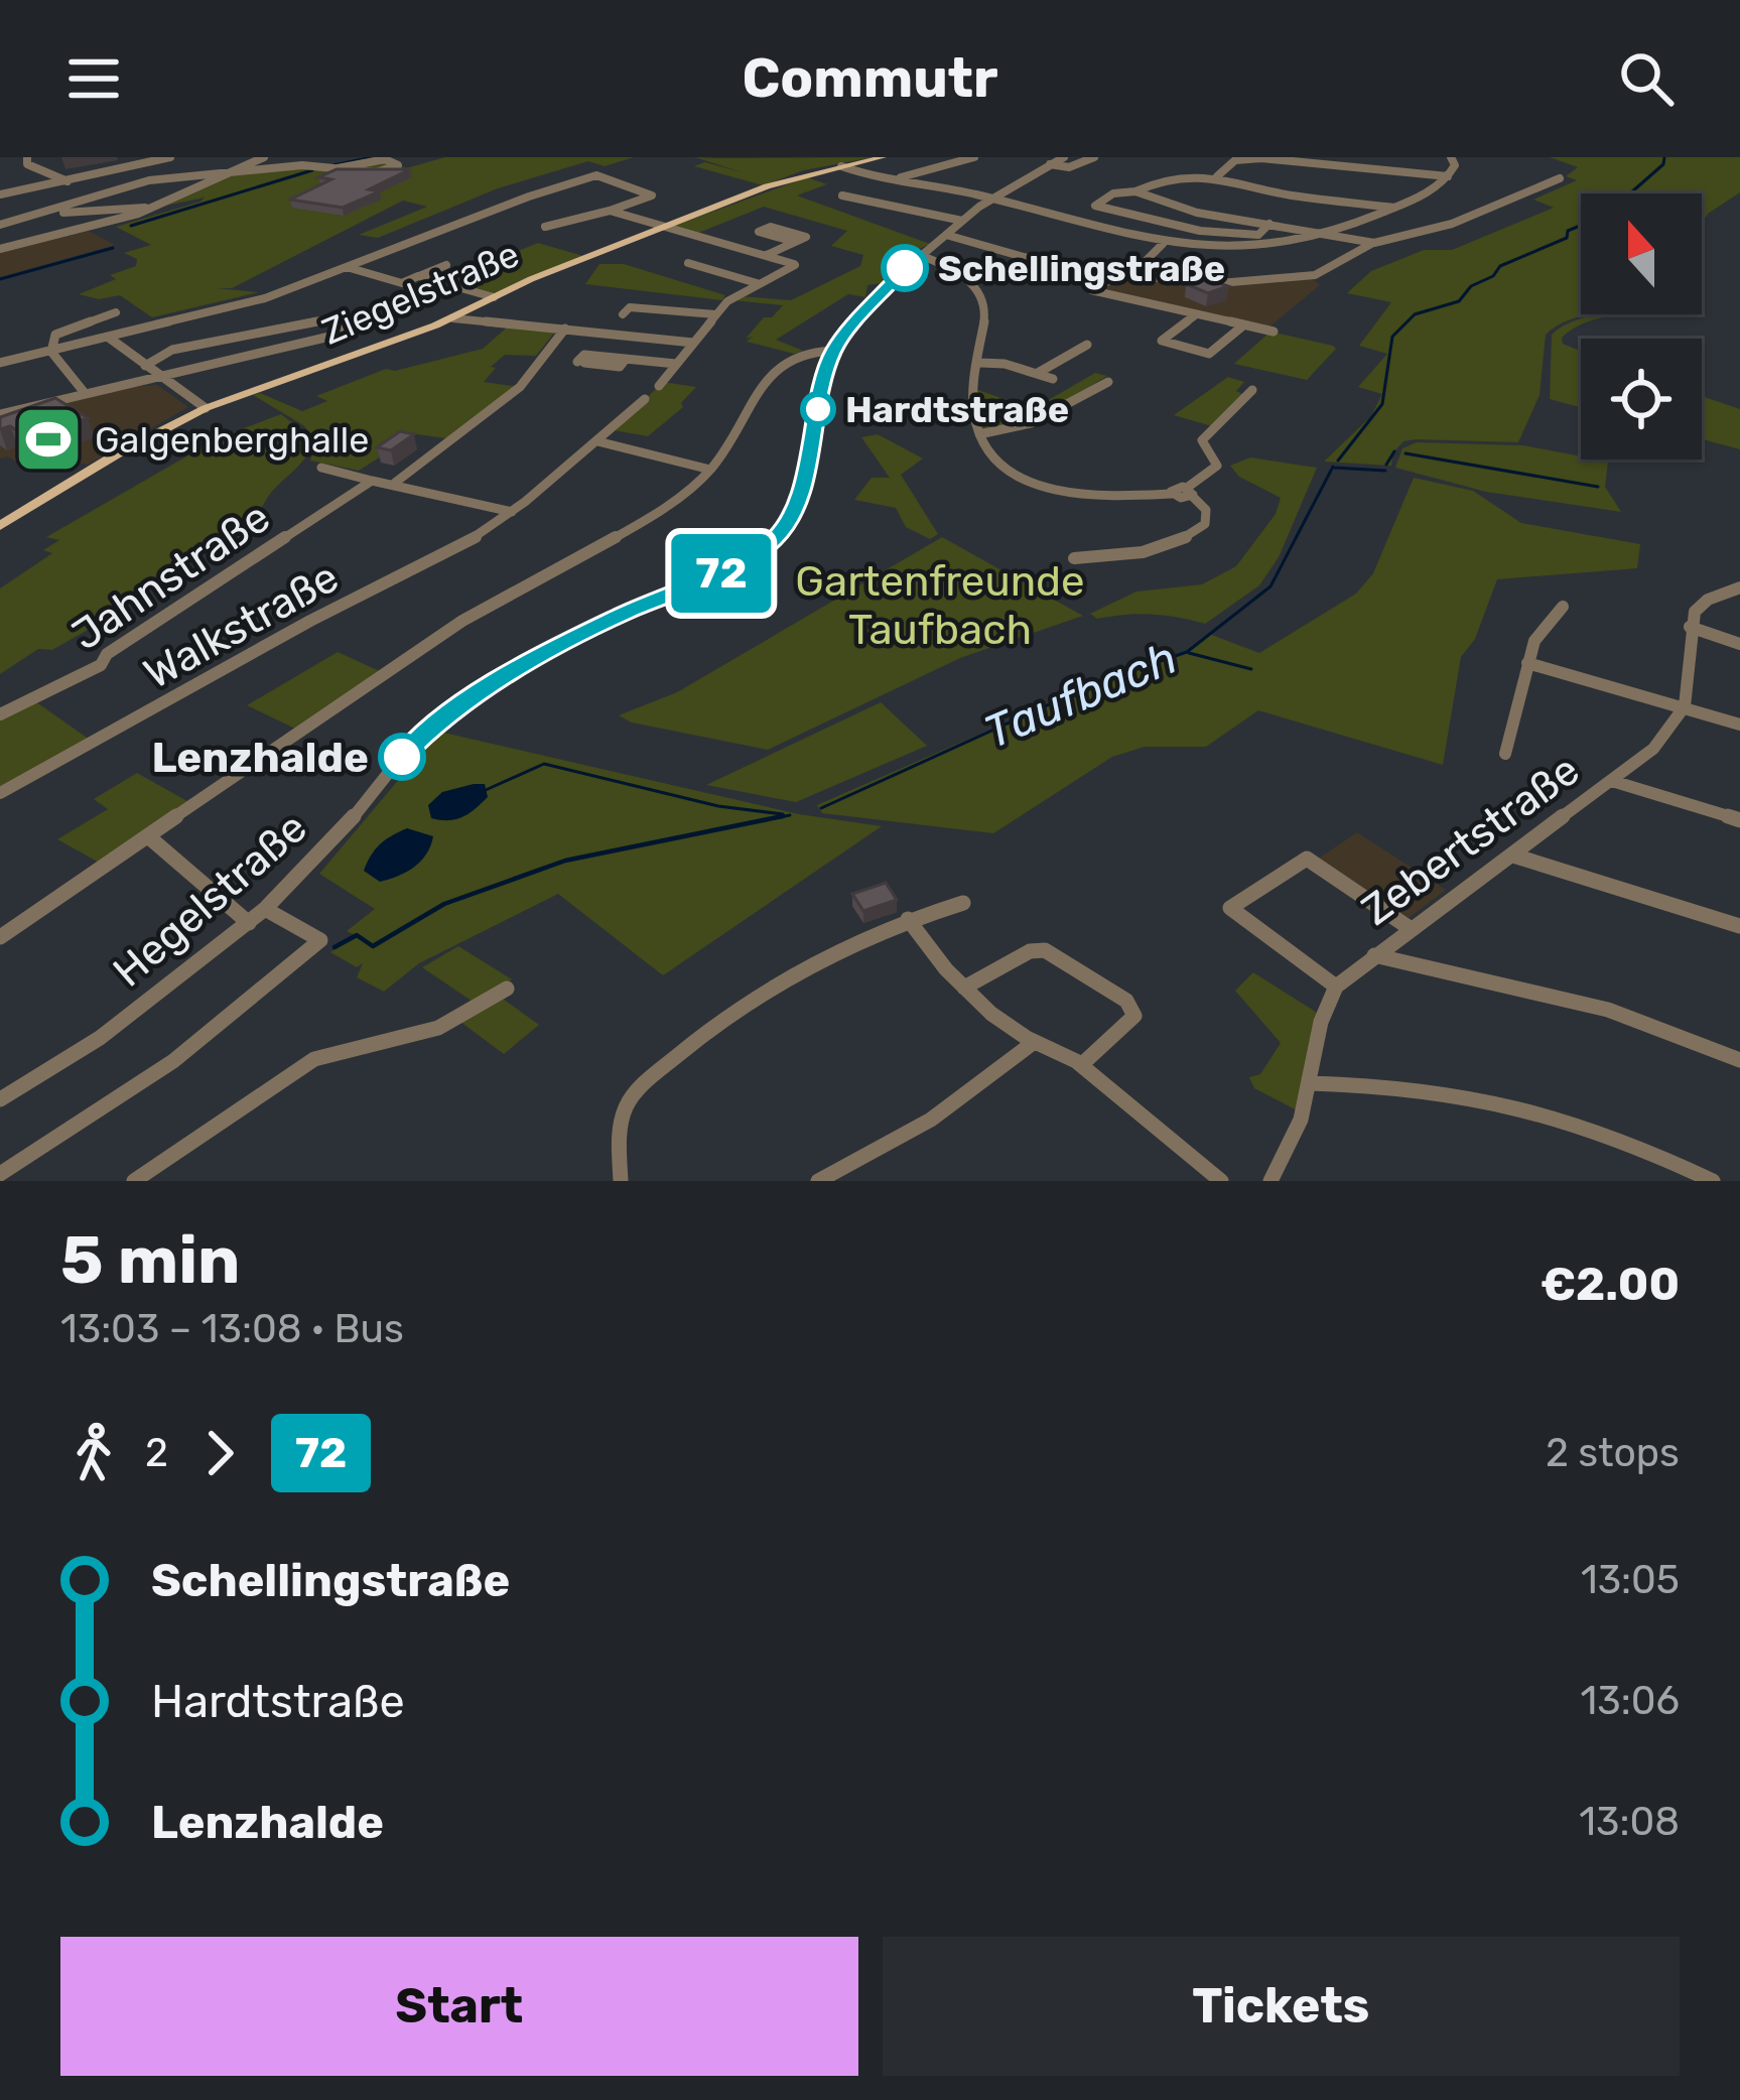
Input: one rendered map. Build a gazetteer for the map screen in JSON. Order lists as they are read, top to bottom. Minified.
{"streets":{"main road":["Ziegelstraße"],"street":["Jahnstraße","Walkstraße","Zebertstraße","Hegelstraße"]},"water":["Taufbach"],"parks":["Gartenfreunde Taufbach"],"places":{"other":["Schellingstraße","Hardtstraße","Lenzhalde"],"sports":["Galgenberghalle"]},"lines":["bus line 72"],"north":"top","page":{"header":"Commutr","on_map":"72","heading":["5 min","13:03 – 13:08 · Bus","€2.00"],"legs":["2","72","2 stops"],"list":[{"name":"Schellingstraße","value":"13:05"},{"name":"Hardtstraße","value":"13:06"},{"name":"Lenzhalde","value":"13:08"}],"buttons":["Start","Tickets"]}}
